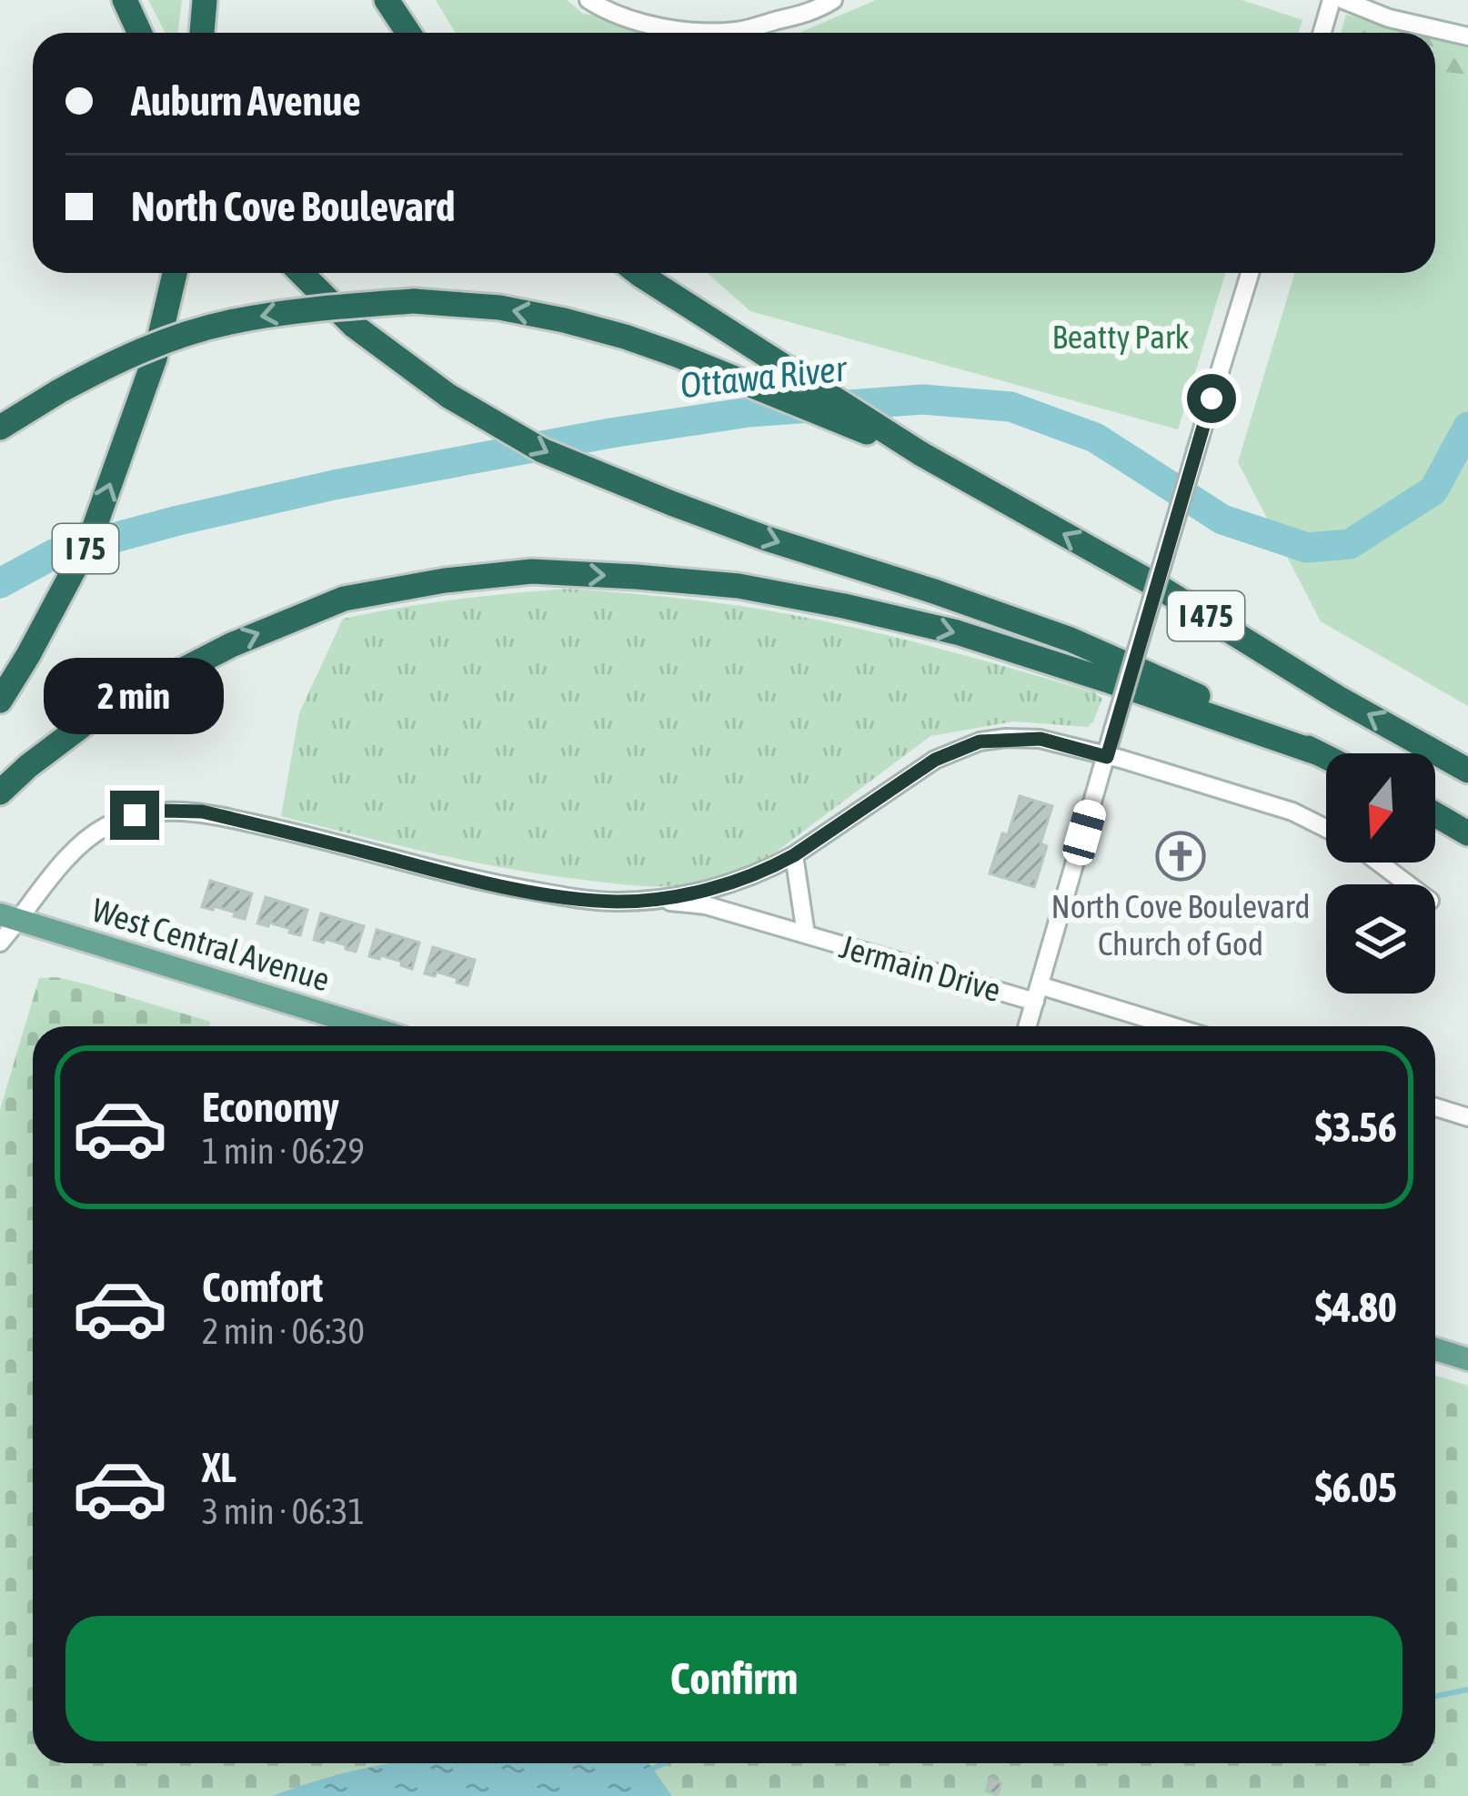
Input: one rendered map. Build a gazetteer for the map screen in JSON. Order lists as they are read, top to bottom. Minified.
{"streets":{"highway":["I 75","I 475"],"main road":["West Central Avenue"],"street":["Jermain Drive"]},"water":["Ottawa River"],"parks":["Beatty Park"],"places":{"church":["North Cove Boulevard Church of God"]},"north":"bottom","page":{"banner":["Auburn Avenue","North Cove Boulevard"],"bubble":"2 min","list":[{"name":"Economy","note":"1 min · 06:29","value":"$3.56"},{"name":"Comfort","note":"2 min · 06:30","value":"$4.80"},{"name":"XL","note":"3 min · 06:31","value":"$6.05"}],"buttons":"Confirm"}}
